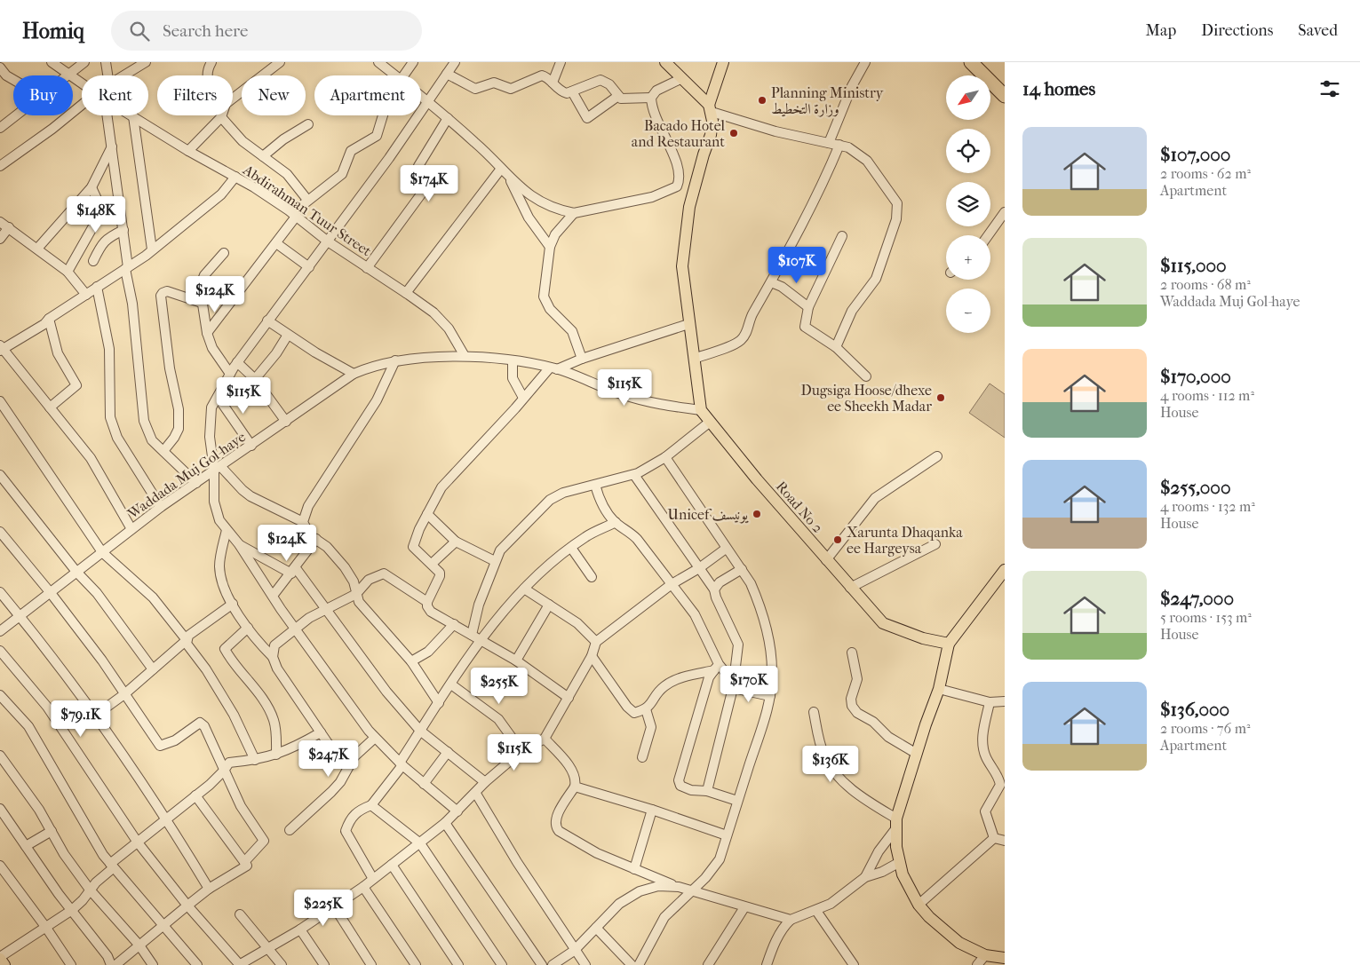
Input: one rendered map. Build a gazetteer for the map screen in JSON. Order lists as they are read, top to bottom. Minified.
{"streets":{"main road":["Road No 2"],"street":["Abdirahman Tuur Street","Waddada Muj Gol-haye"]},"crossings":[["Abdirahman Tuur Street","Waddada Muj Gol-haye"],["Waddada Muj Gol-haye","Road No 2"]],"places":["Planning Ministry وزارة التخطيط","Bacado Hotel and Restaurant","Dugsiga Hoose/dhexe ee Sheekh Madar","Unicef يونيسف","Xarunta Dhaqanka ee Hargeysa"],"north":"bottom left","page":{"header":"Homiq","search":"Search here","nav":["Map","Directions","Saved"],"heading":"14 homes","map_buttons":["+","−"],"chip":["Buy","Rent","Filters","New","Apartment"],"list":[{"name":"$107,000","note":"2 rooms · 62 m² · Apartment"},{"name":"$115,000","note":"2 rooms · 68 m² · Waddada Muj Gol-haye"},{"name":"$170,000","note":"4 rooms · 112 m² · House"},{"name":"$255,000","note":"4 rooms · 132 m² · House"},{"name":"$247,000","note":"5 rooms · 153 m² · House"},{"name":"$136,000","note":"2 rooms · 76 m² · Apartment"}],"price":["$174K","$148K","$107K","$124K","$115K","$115K","$124K","$170K","$255K","$79.1K","$115K","$247K","$136K","$225K"]}}
